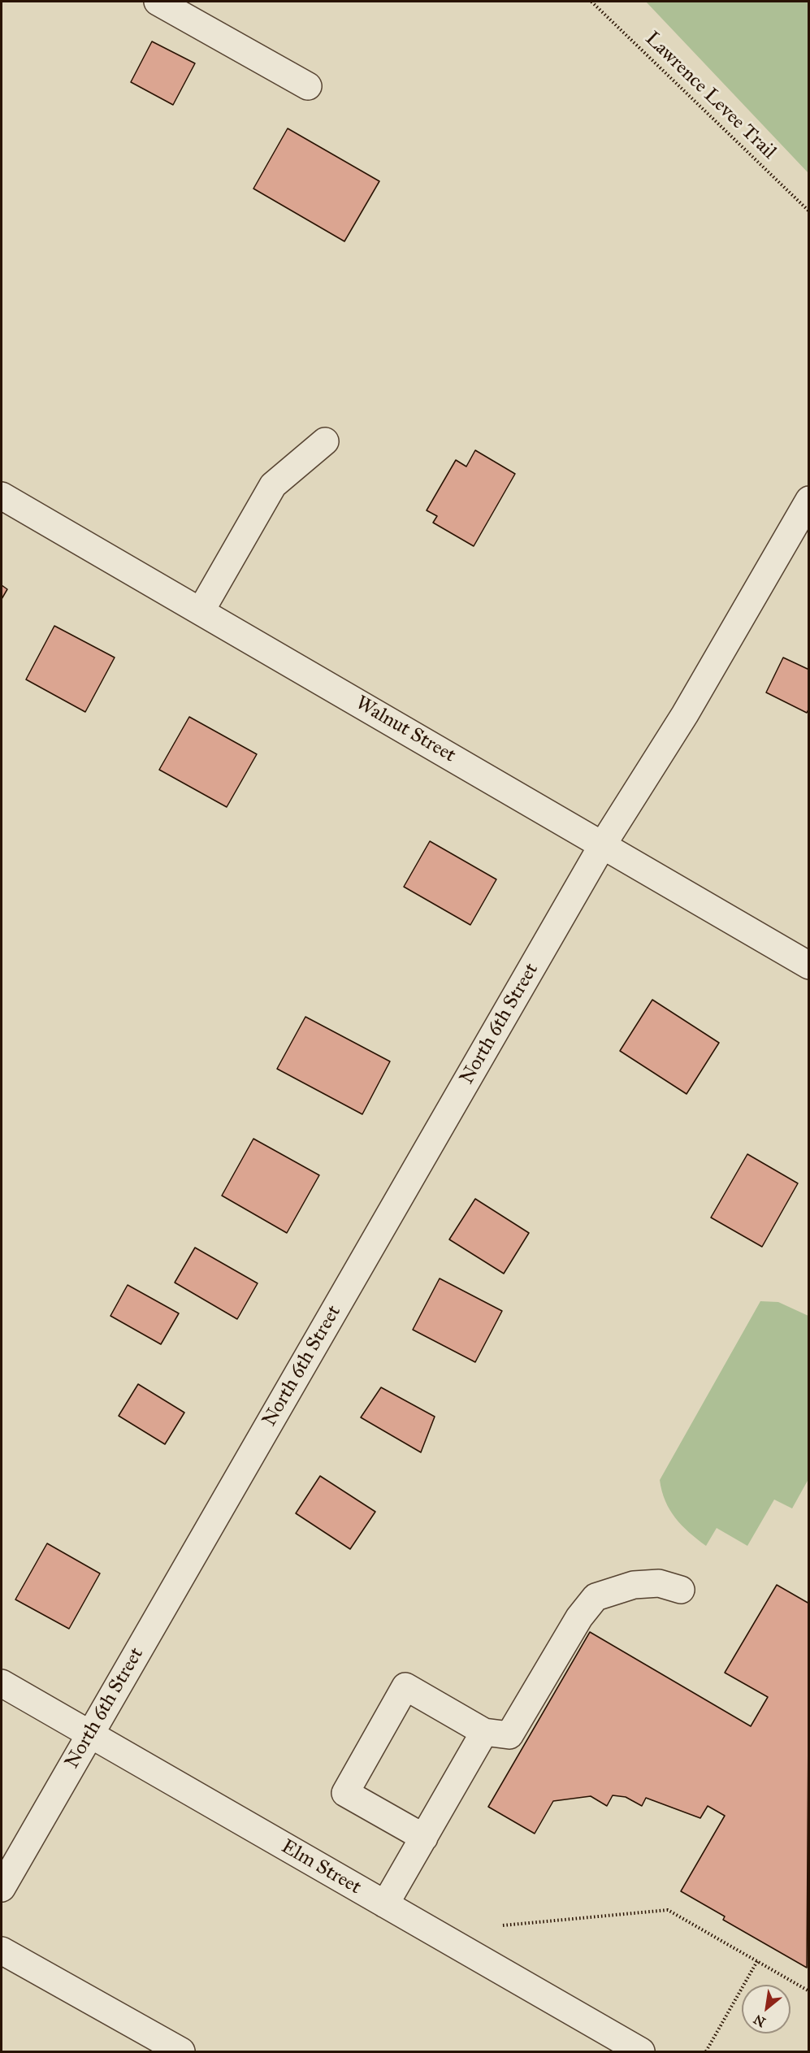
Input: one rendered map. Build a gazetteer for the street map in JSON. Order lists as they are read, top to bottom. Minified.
{"streets":{"street":["Walnut Street","North 6th Street","Elm Street"],"path":["Lawrence Levee Trail"]},"crossings":[["Walnut Street","North 6th Street"],["North 6th Street","Elm Street"]],"north":"bottom left"}
